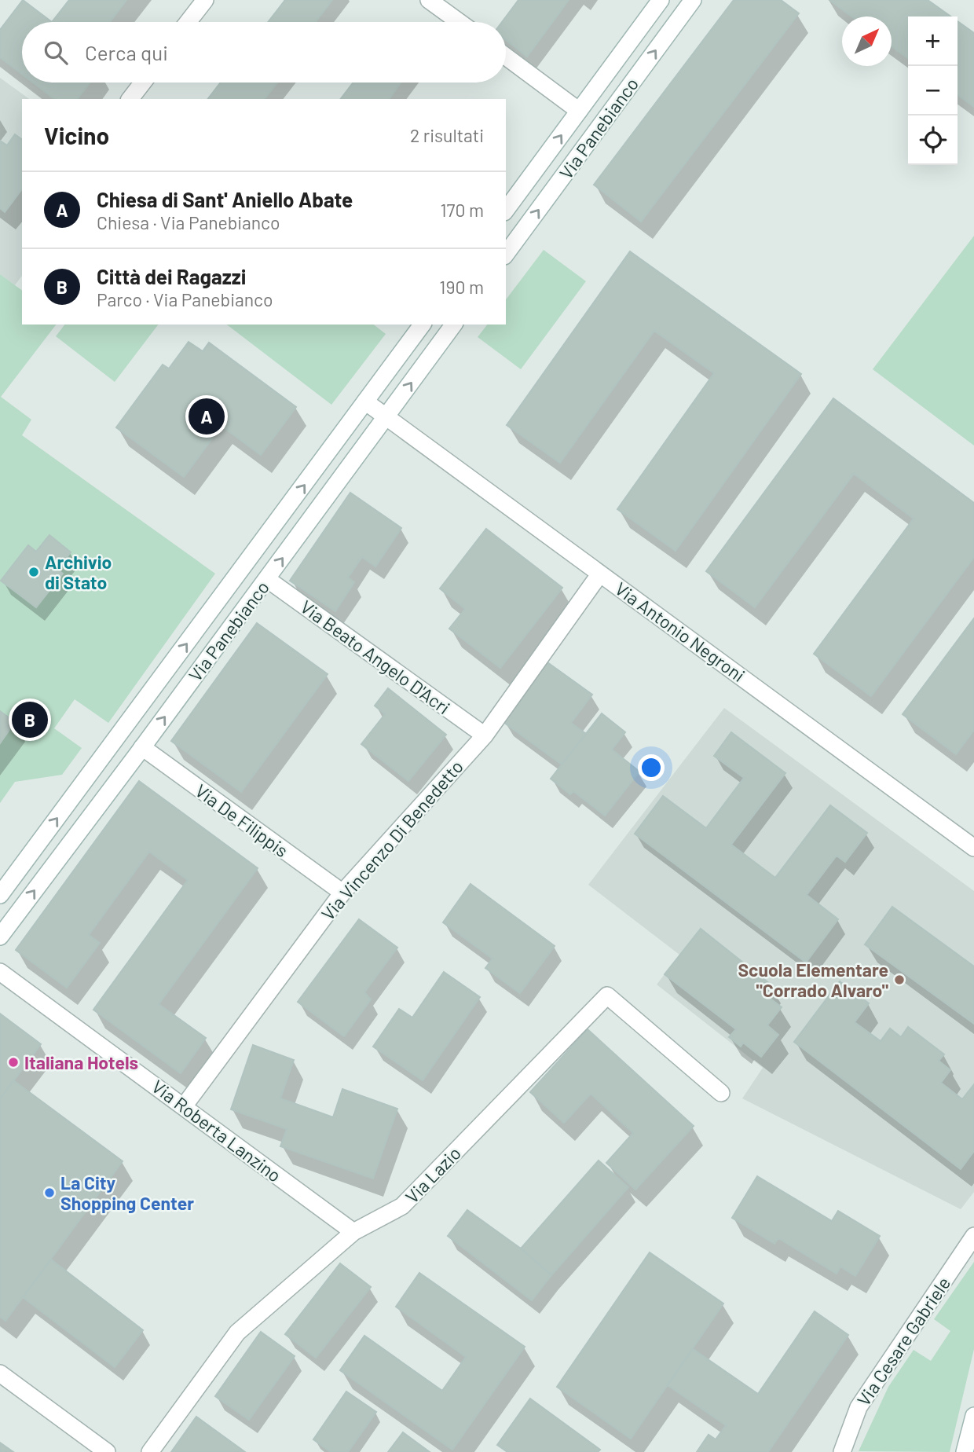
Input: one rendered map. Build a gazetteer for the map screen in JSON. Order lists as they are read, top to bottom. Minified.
{"streets":{"street":["Via Panebianco","Via Antonio Negroni","Via Beato Angelo D'Acri","Via De Filippis","Via Vincenzo Di Benedetto","Via Roberta Lanzino","Via Lazio","Via Cesare Gabriele"]},"crossings":[["Via Panebianco","Via Antonio Negroni"],["Via Panebianco","Via Beato Angelo D'Acri"],["Via Panebianco","Via De Filippis"],["Via Antonio Negroni","Via Vincenzo Di Benedetto"],["Via Beato Angelo D'Acri","Via Vincenzo Di Benedetto"],["Via De Filippis","Via Vincenzo Di Benedetto"],["Via Vincenzo Di Benedetto","Via Roberta Lanzino"],["Via Roberta Lanzino","Via Lazio"]],"one_way":["Via Panebianco"],"places":["Archivio di Stato","Scuola Elementare \"Corrado Alvaro\"","Italiana Hotels","La City Shopping Center"],"north":"top right","page":{"map_buttons":["+","−"],"search":"Cerca qui","heading":["Vicino","2 risultati"],"list":[{"mark":"A","name":"Chiesa di Sant' Aniello Abate","note":"Chiesa · Via Panebianco","value":"170 m"},{"mark":"B","name":"Città dei Ragazzi","note":"Parco · Via Panebianco","value":"190 m"}],"pins":["A","B"]}}
